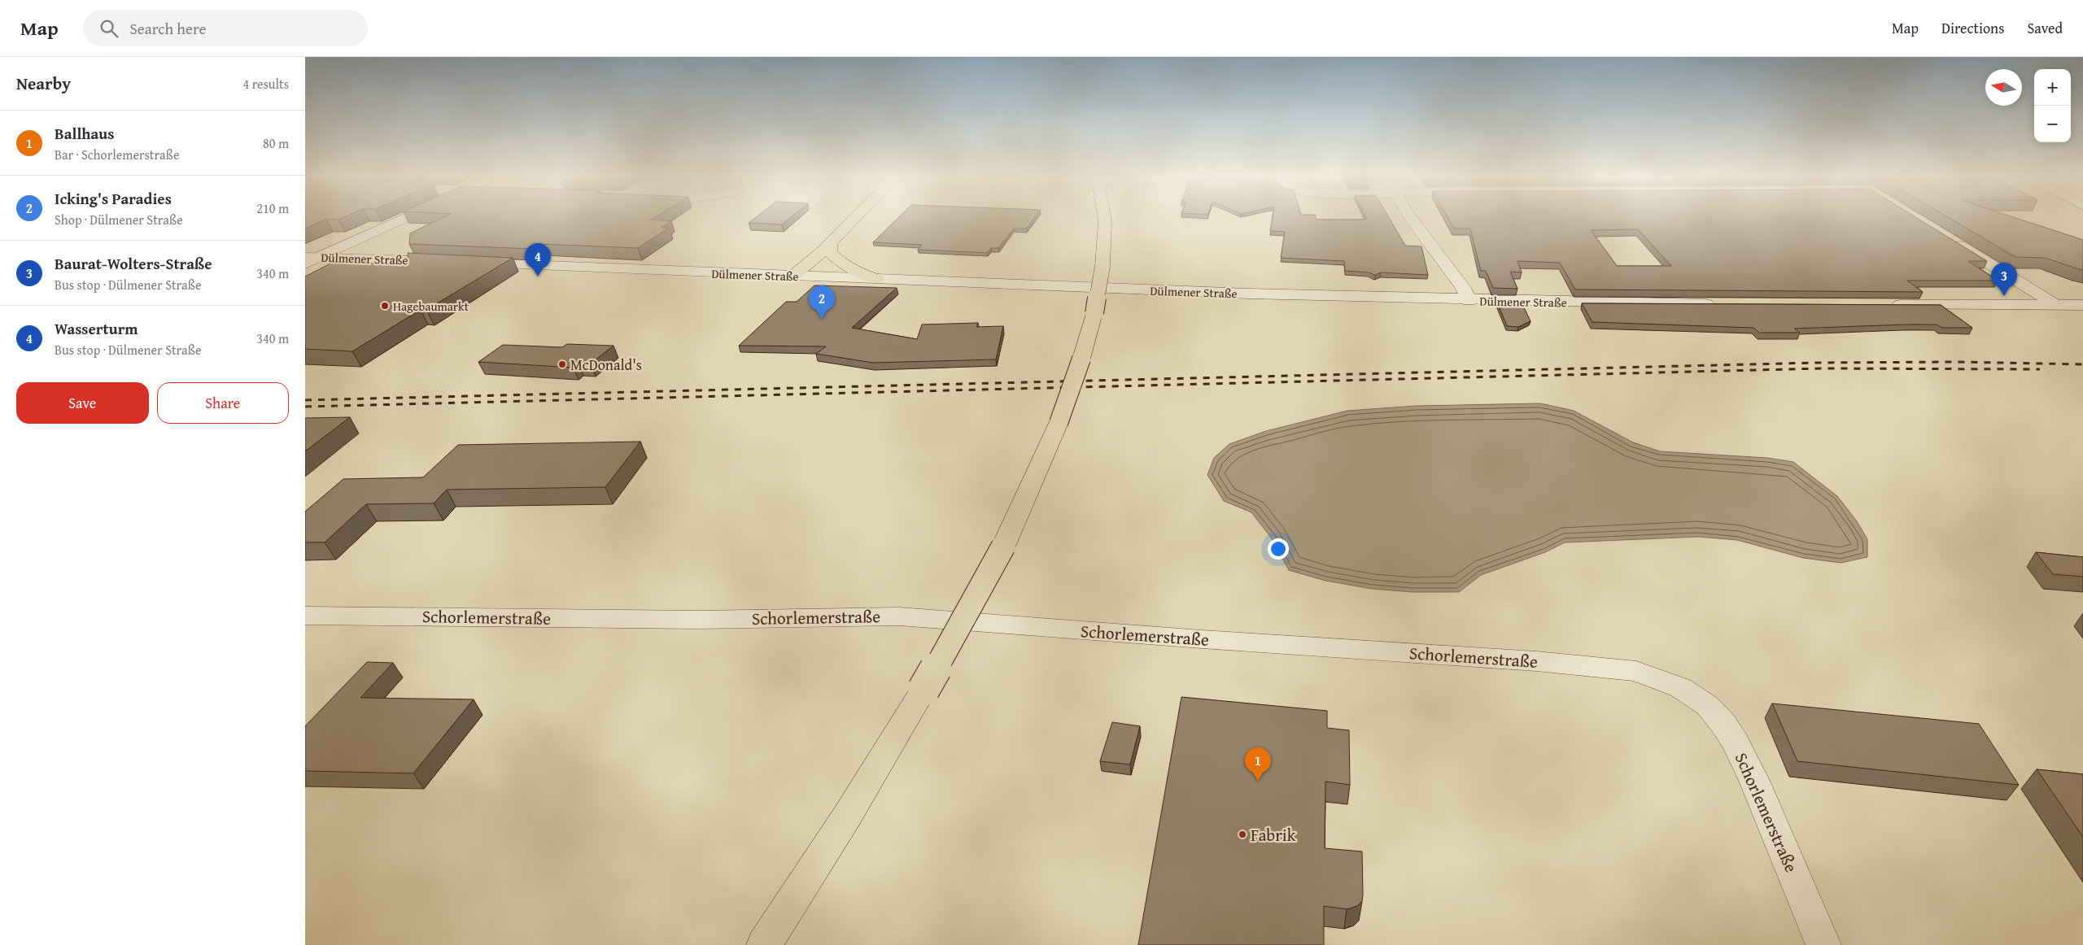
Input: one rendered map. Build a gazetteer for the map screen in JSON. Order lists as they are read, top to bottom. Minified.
{"streets":{"street":["Dülmener Straße","Schorlemerstraße"]},"places":["Hagebaumarkt","McDonald's","Fabrik"],"north":"left","page":{"header":"Map","search":"Search here","nav":["Map","Directions","Saved"],"heading":["Nearby","4 results"],"map_buttons":["+","−"],"list":[{"mark":"1","name":"Ballhaus","note":"Bar · Schorlemerstraße","value":"80 m"},{"mark":"2","name":"Icking's Paradies","note":"Shop · Dülmener Straße","value":"210 m"},{"mark":"3","name":"Baurat-Wolters-Straße","note":"Bus stop · Dülmener Straße","value":"340 m"},{"mark":"4","name":"Wasserturm","note":"Bus stop · Dülmener Straße","value":"340 m"}],"pins":["4","3","2","1"],"buttons":["Save","Share"]}}
